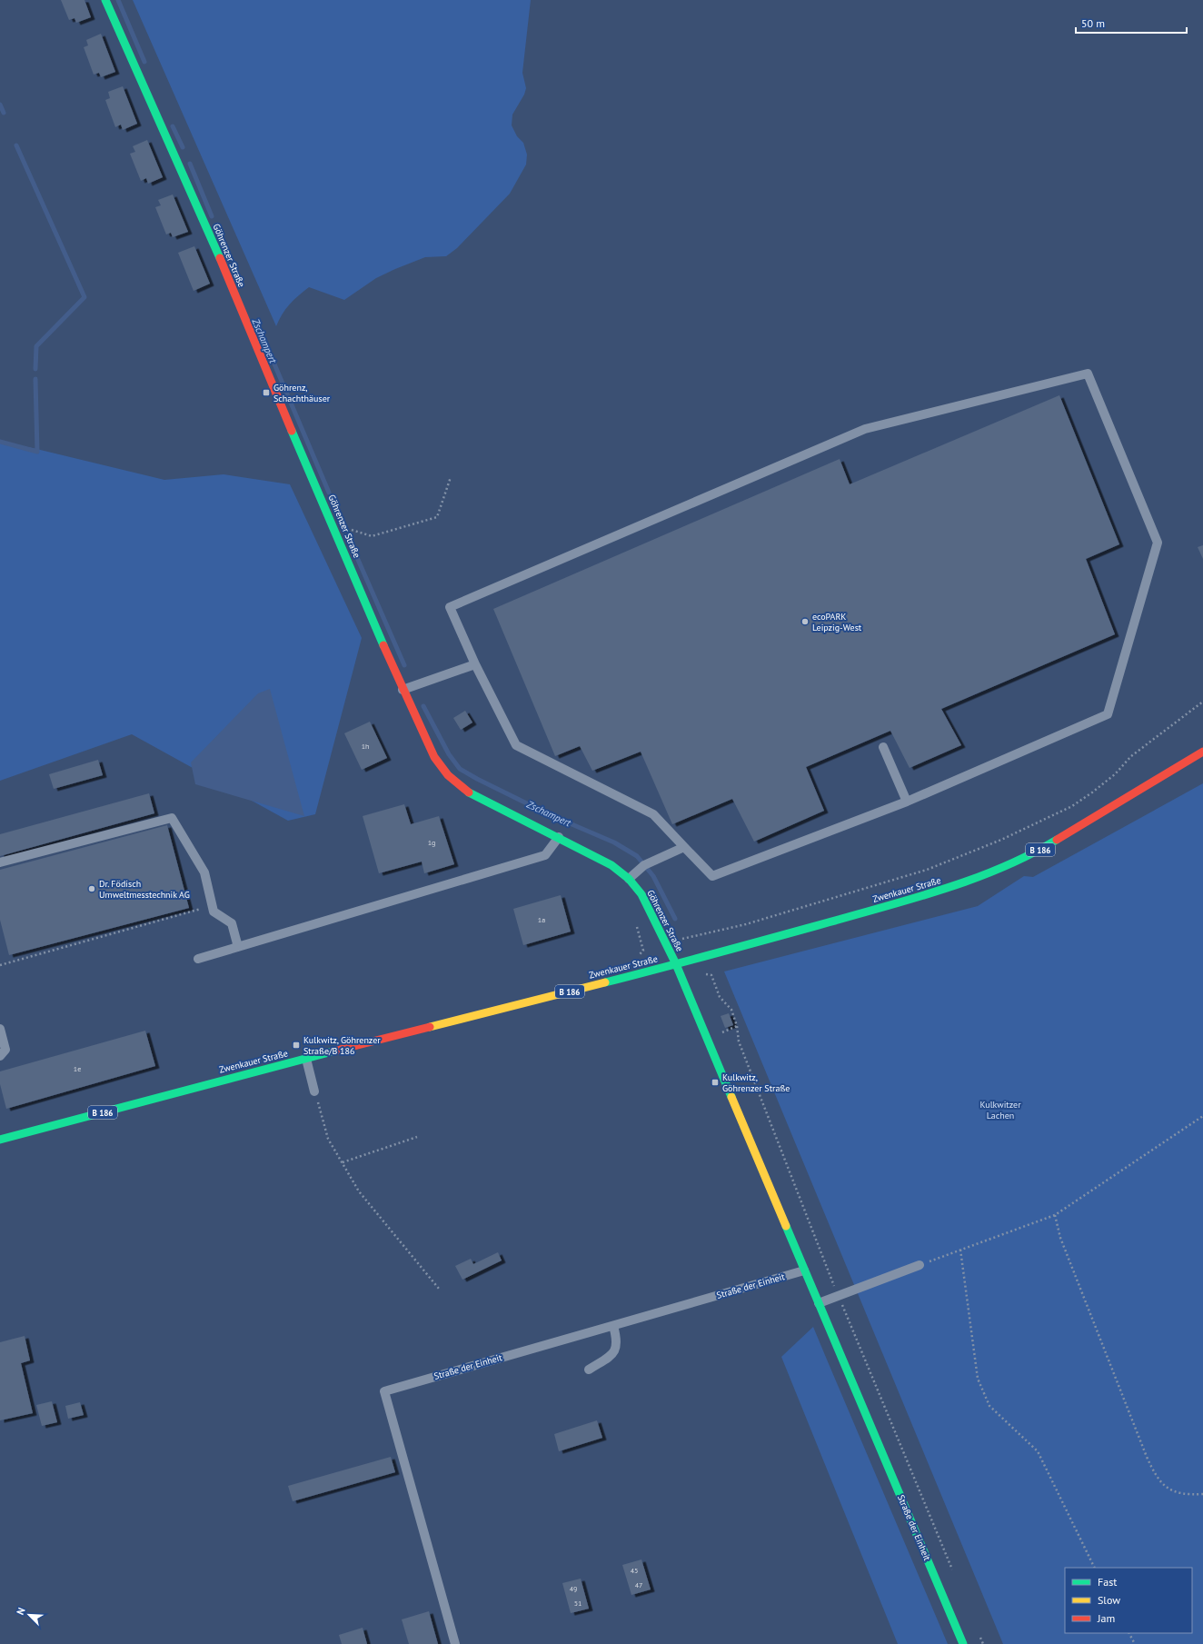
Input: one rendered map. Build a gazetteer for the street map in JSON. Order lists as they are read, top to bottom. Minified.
{"streets":{"street":["Göhrenzer Straße","B 186","Zwenkauer Straße","Straße der Einheit"]},"crossings":[["Göhrenzer Straße","Zwenkauer Straße"],["Göhrenzer Straße","Straße der Einheit"],["Zwenkauer Straße","Straße der Einheit"]],"water":["Zschampert"],"parks":["Kulkwitzer Lachen"],"places":{"transit":["Göhrenz, Schachthäuser","Kulkwitz, Göhrenzer Straße/B 186","Kulkwitz, Göhrenzer Straße"],"other":["ecoPARK Leipzig-West","Dr. Födisch Umweltmesstechnik AG"]},"house_numbers":["1h","1g","1a","1e","45","47","49","51"],"legend":["Fast","Slow","Jam"],"scale_bar":"50 m","north":"top left"}
